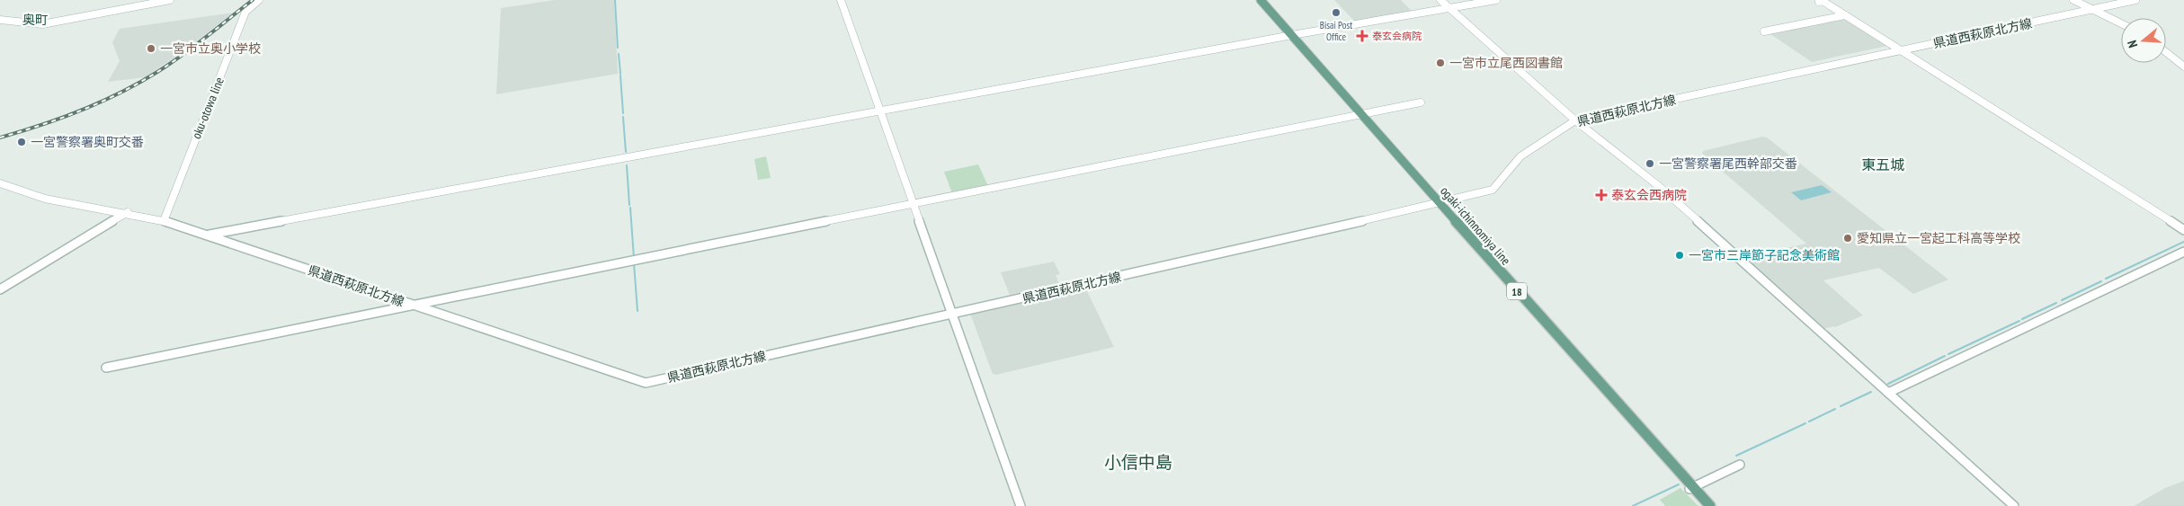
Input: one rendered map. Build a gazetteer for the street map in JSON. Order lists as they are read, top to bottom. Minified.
{"streets":{"main road":["oku-otowa line","ogaki-ichinnomiya line","18"],"street":["県道西萩原北方線"]},"crossings":[["県道西萩原北方線","oku-otowa line"],["県道西萩原北方線","ogaki-ichinnomiya line"]],"districts":["奥町","東五城","小信中島"],"places":{"other":["Bisai Post Office","一宮市立奥小学校","一宮市立尾西図書館","一宮警察署奥町交番","一宮警察署尾西幹部交番","愛知県立一宮起工科高等学校","一宮市三岸節子記念美術館"],"health":["泰玄会病院","泰玄会西病院"]},"north":"left"}
